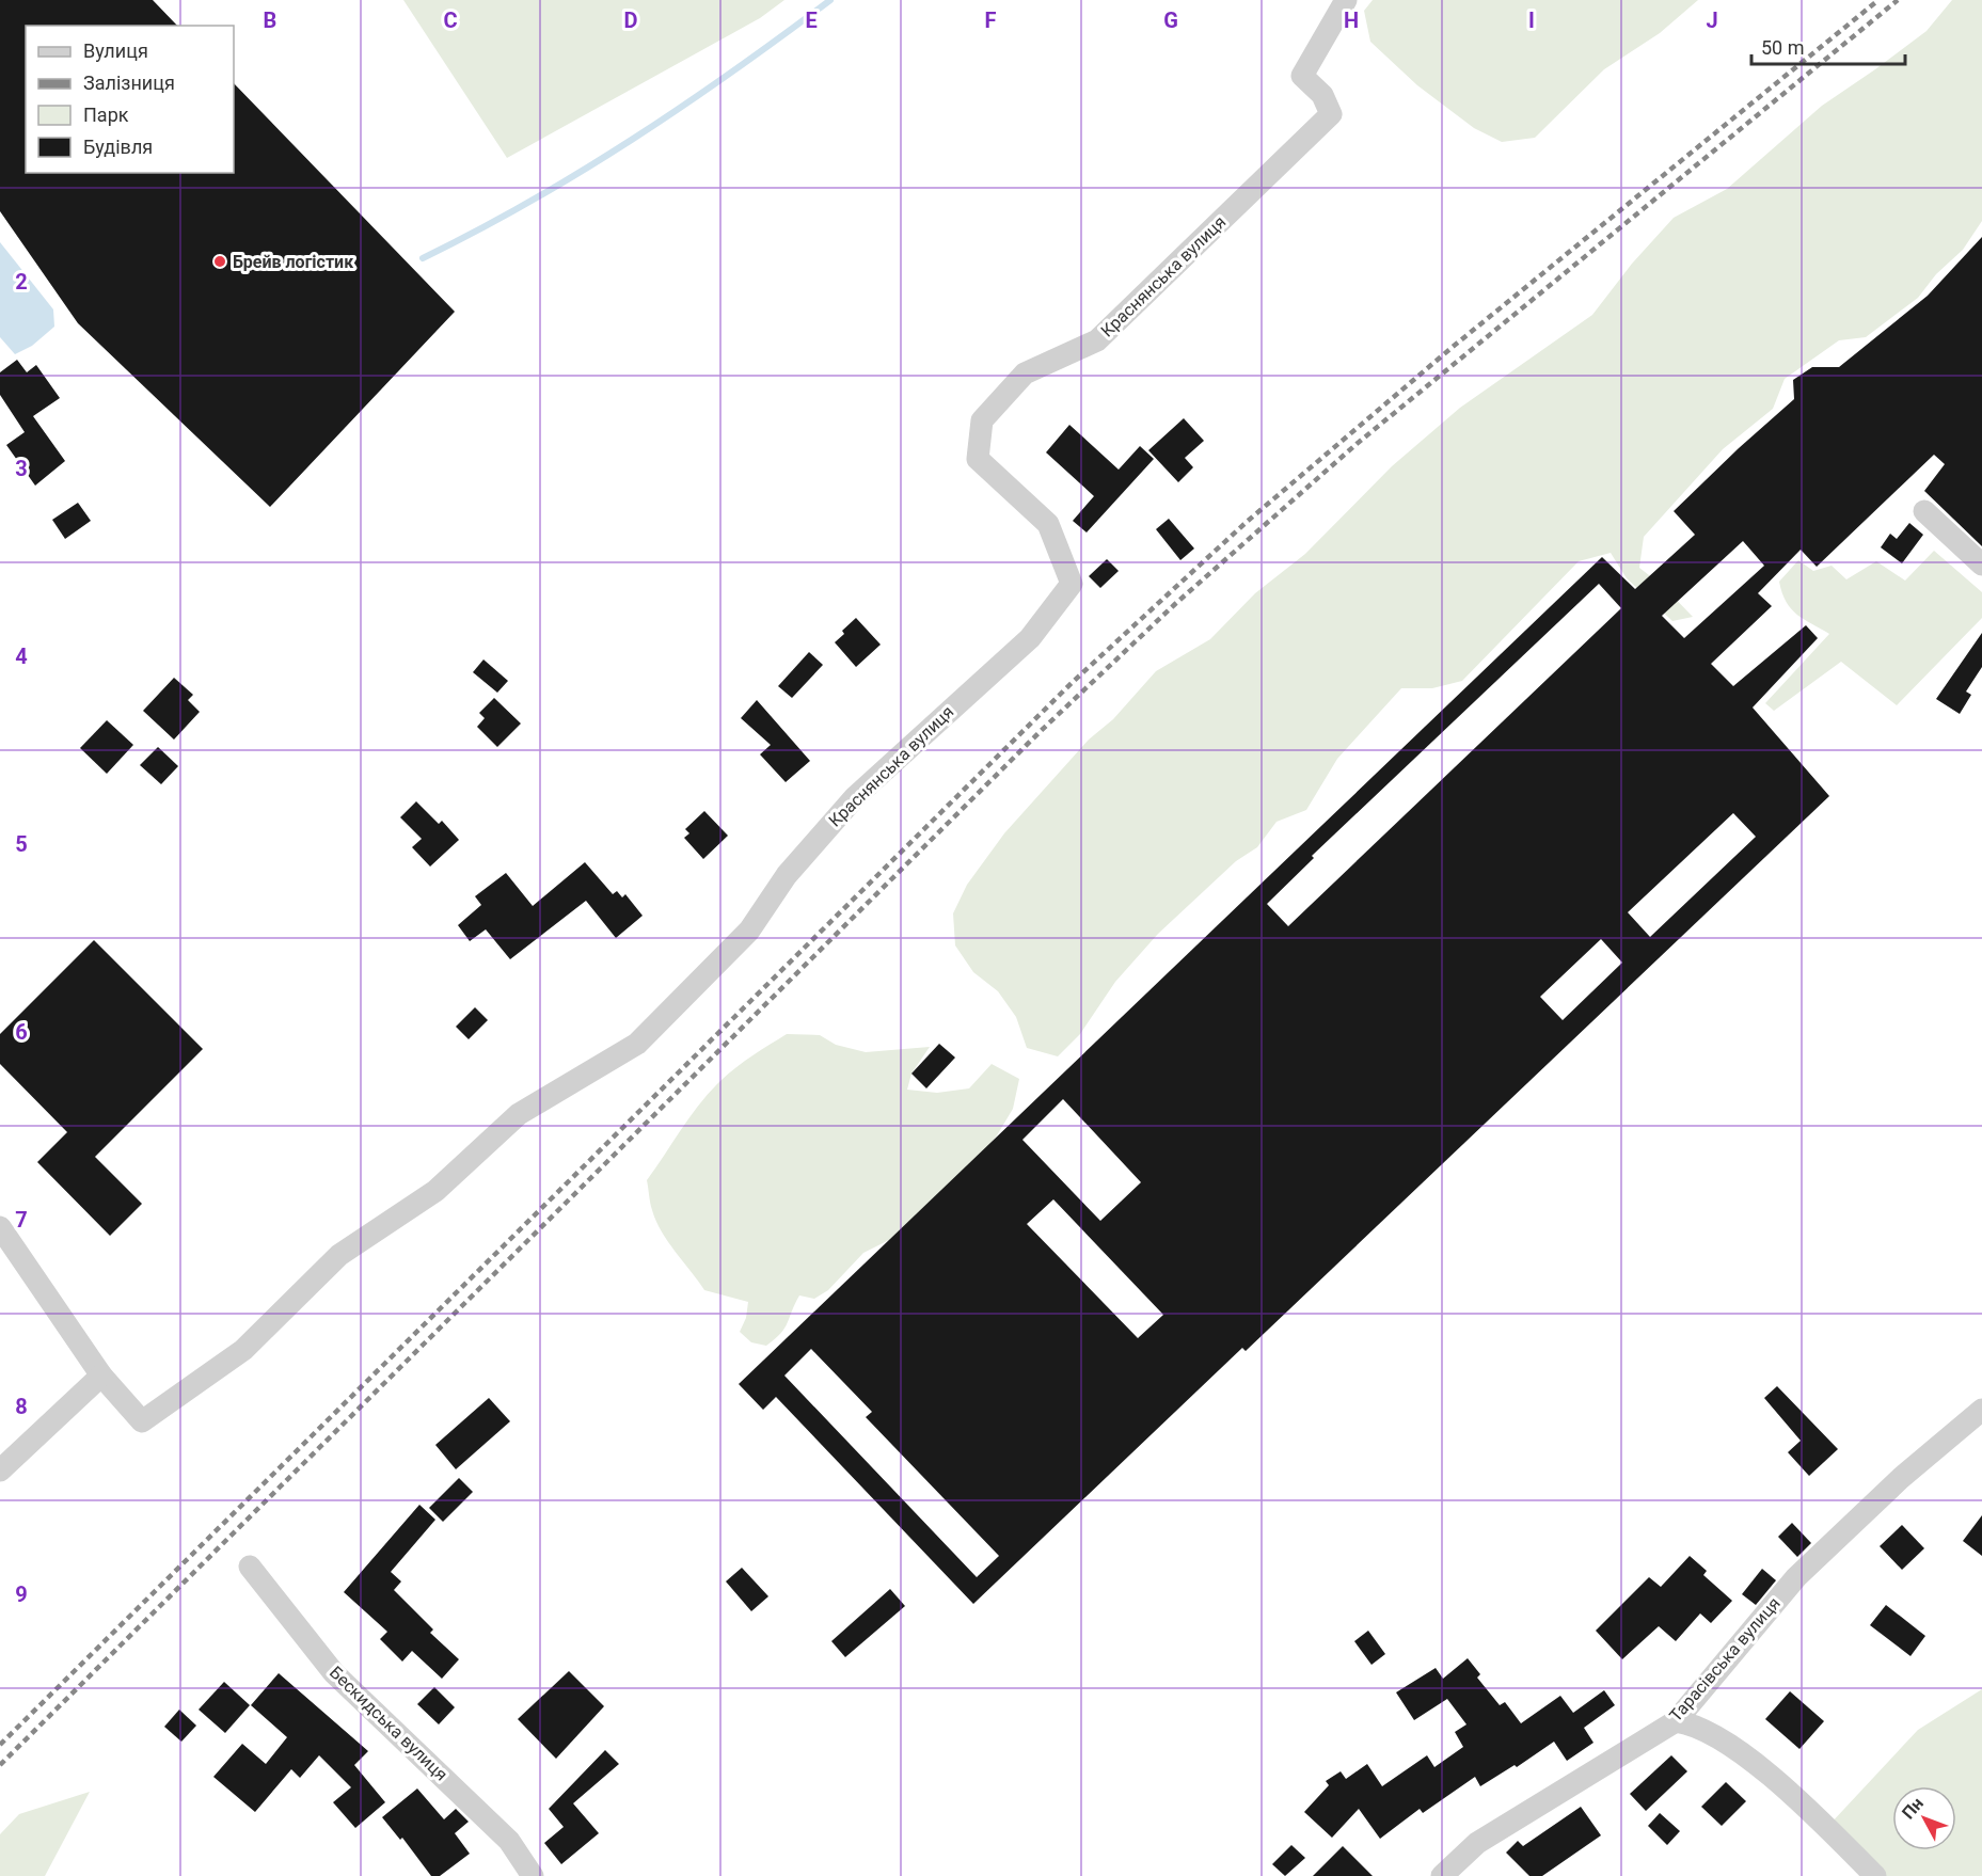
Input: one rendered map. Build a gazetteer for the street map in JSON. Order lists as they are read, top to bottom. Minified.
{"streets":{"street":["Краснянська вулиця","Тарасівська вулиця","Бескидська вулиця"]},"places":["Брейв логістик"],"legend":["Вулиця","Залізниця","Парк","Будівля"],"scale_bar":"50 m","north":"top left","grid":{"columns":["B","C","D","E","F","G","H","I","J"],"rows":["2","3","4","5","6","7","8","9"]}}
